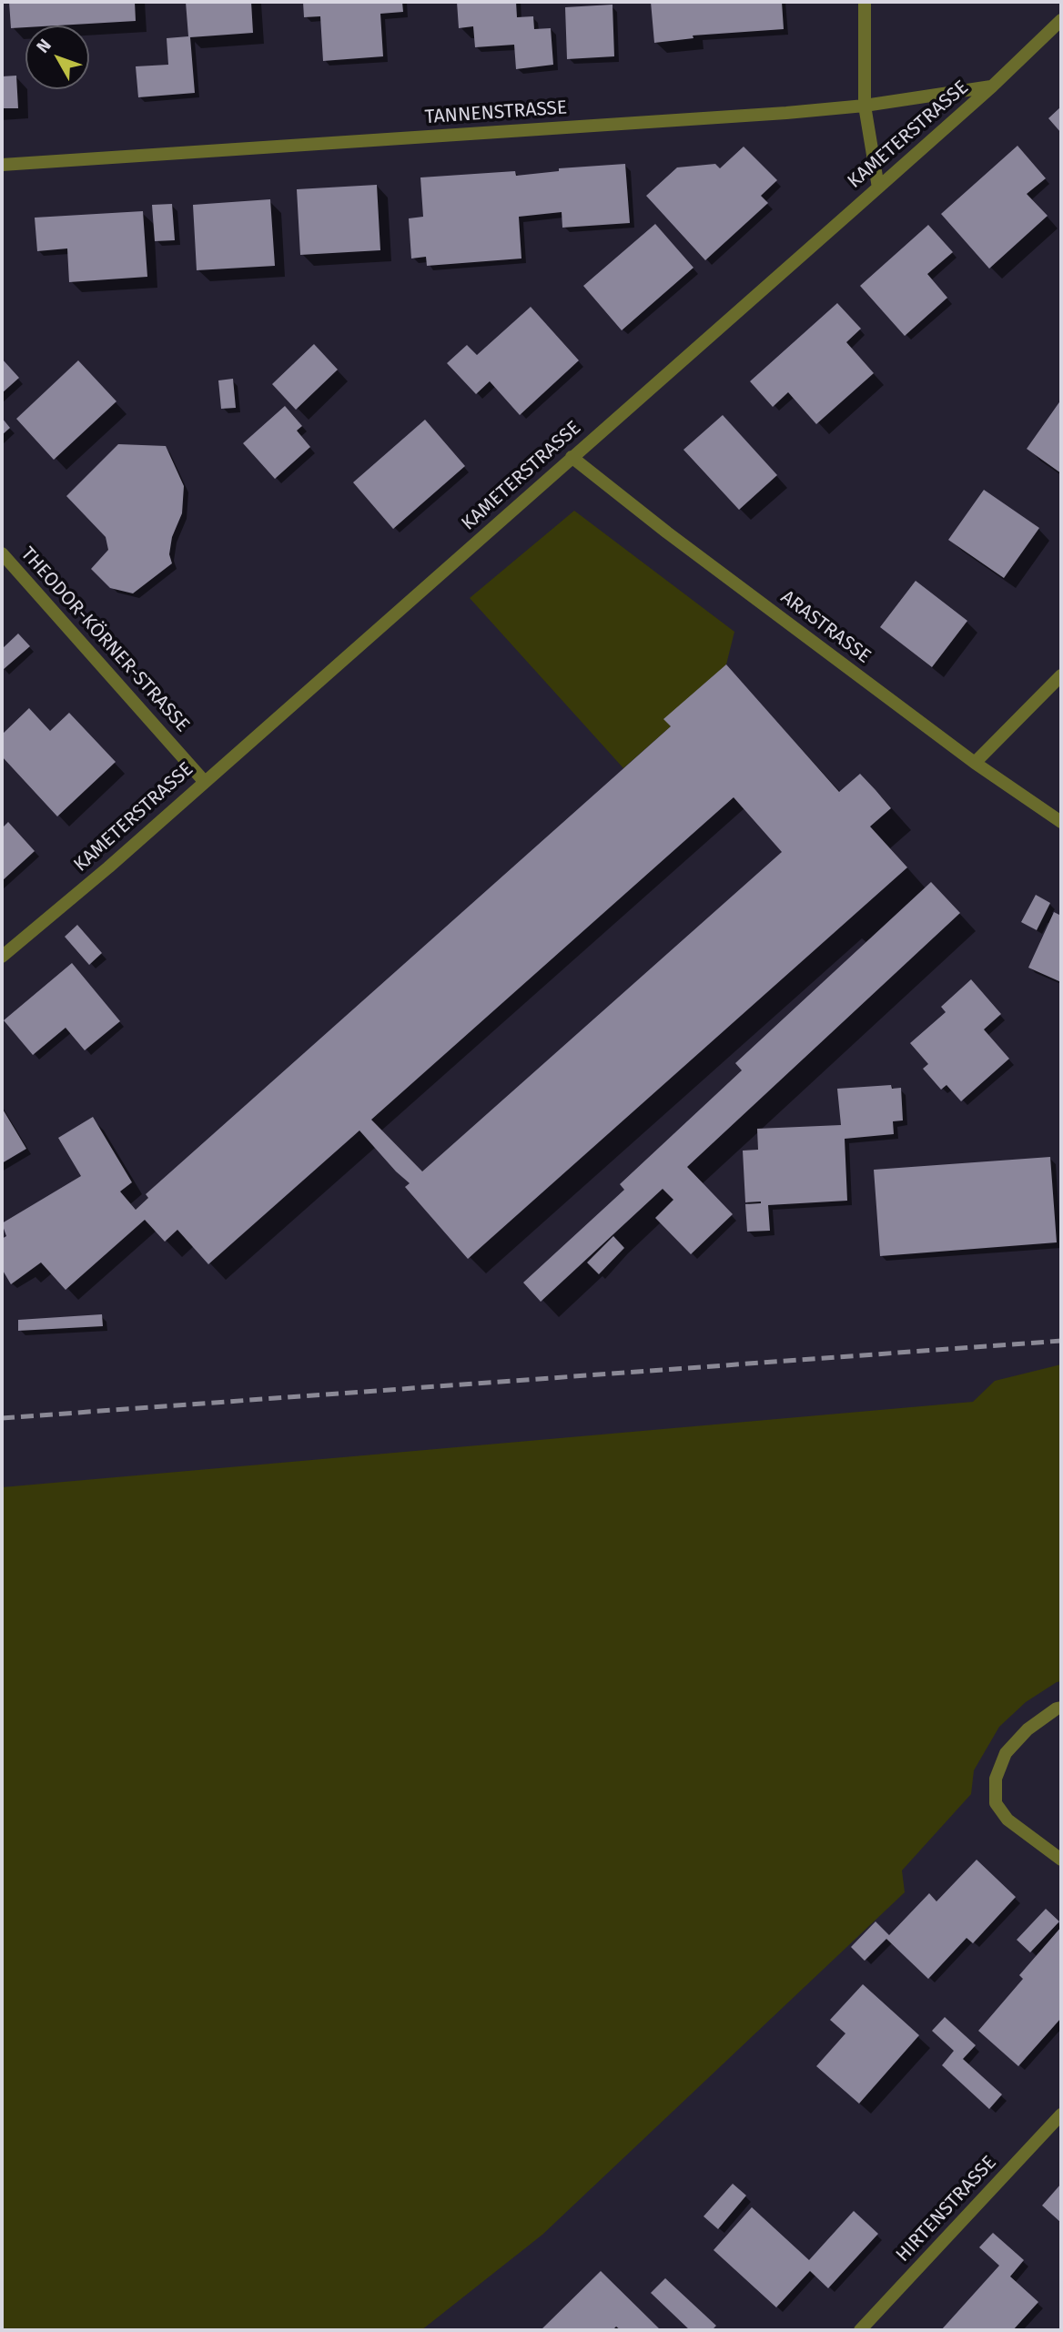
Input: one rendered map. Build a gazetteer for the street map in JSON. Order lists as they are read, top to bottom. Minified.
{"streets":{"street":["TANNENSTRASSE","KAMETERSTRASSE","ARASTRASSE","THEODOR-KÖRNER-STRASSE","HIRTENSTRASSE"]},"crossings":[["TANNENSTRASSE","KAMETERSTRASSE"],["KAMETERSTRASSE","ARASTRASSE"],["KAMETERSTRASSE","THEODOR-KÖRNER-STRASSE"]],"north":"top left"}
